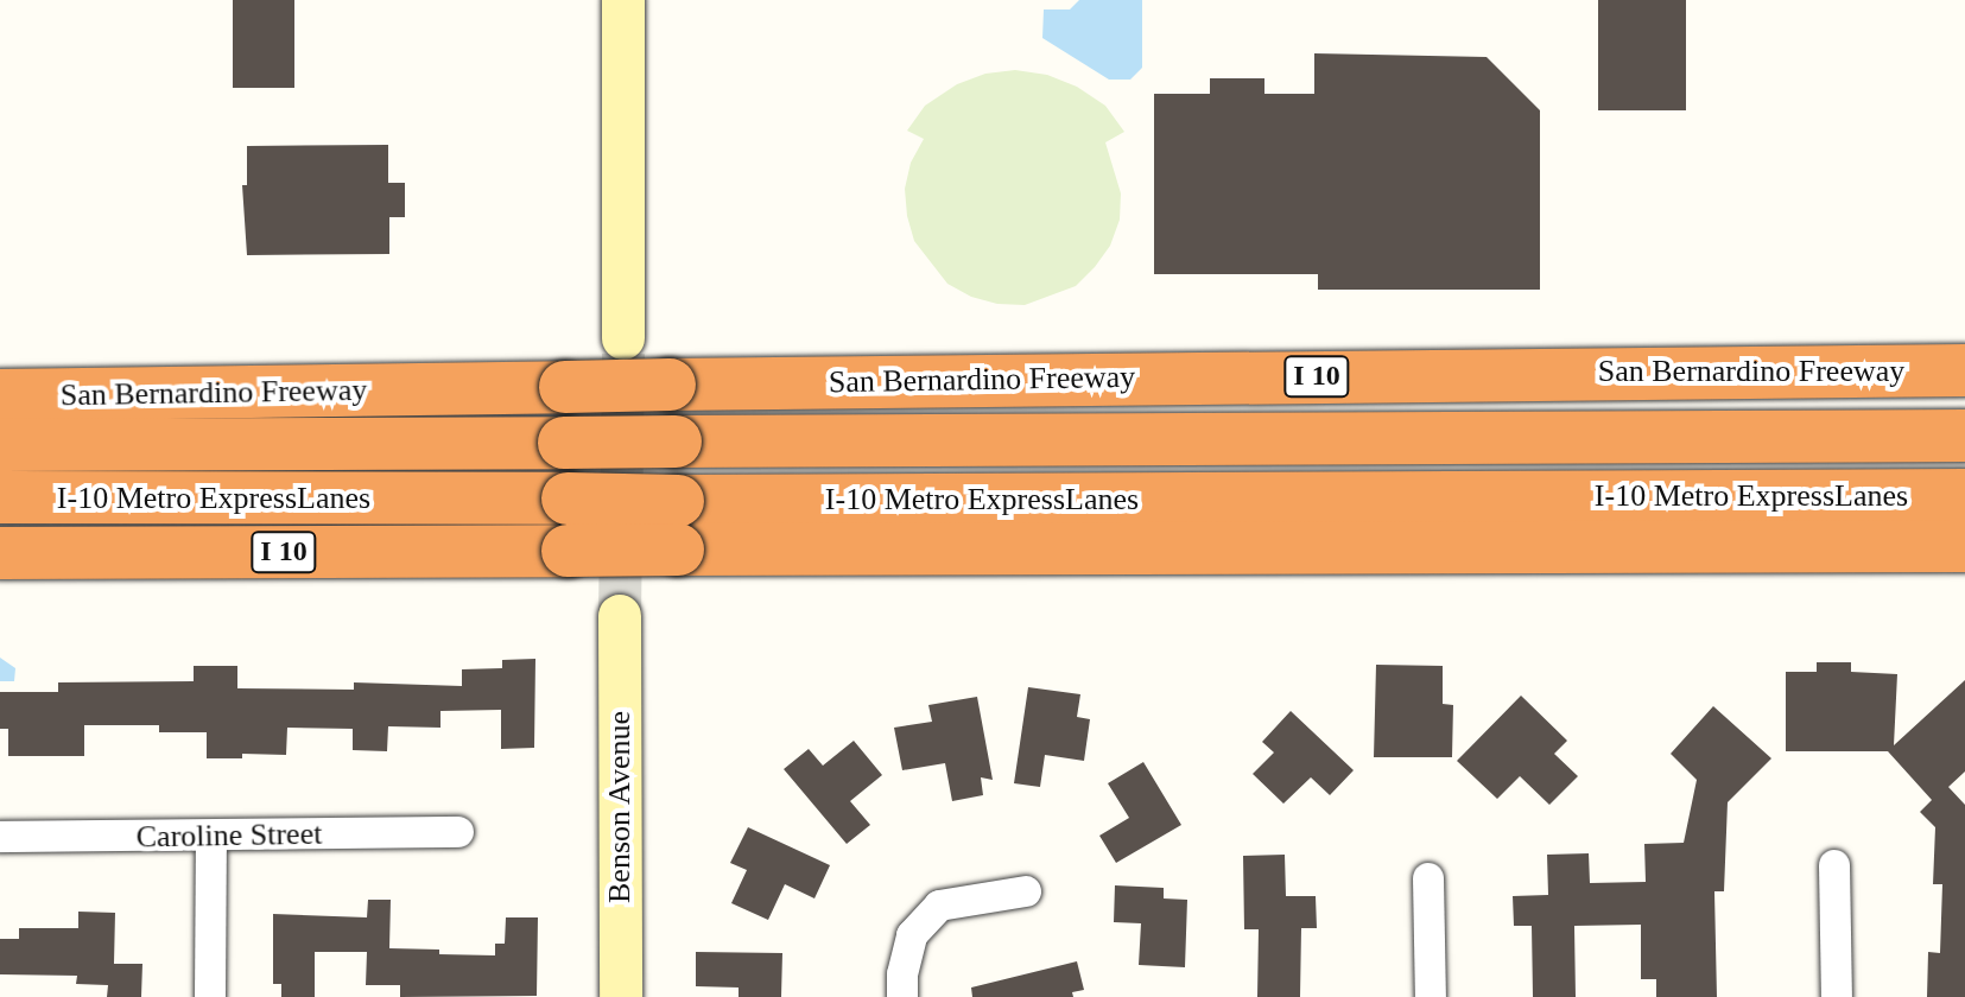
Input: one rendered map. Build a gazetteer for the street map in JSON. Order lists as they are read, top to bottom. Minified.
{"streets":{"highway":["San Bernardino Freeway","I 10","I-10 Metro ExpressLanes"],"main road":["Benson Avenue"],"street":["Caroline Street"]},"crossings":[["I 10","I-10 Metro ExpressLanes"]]}
